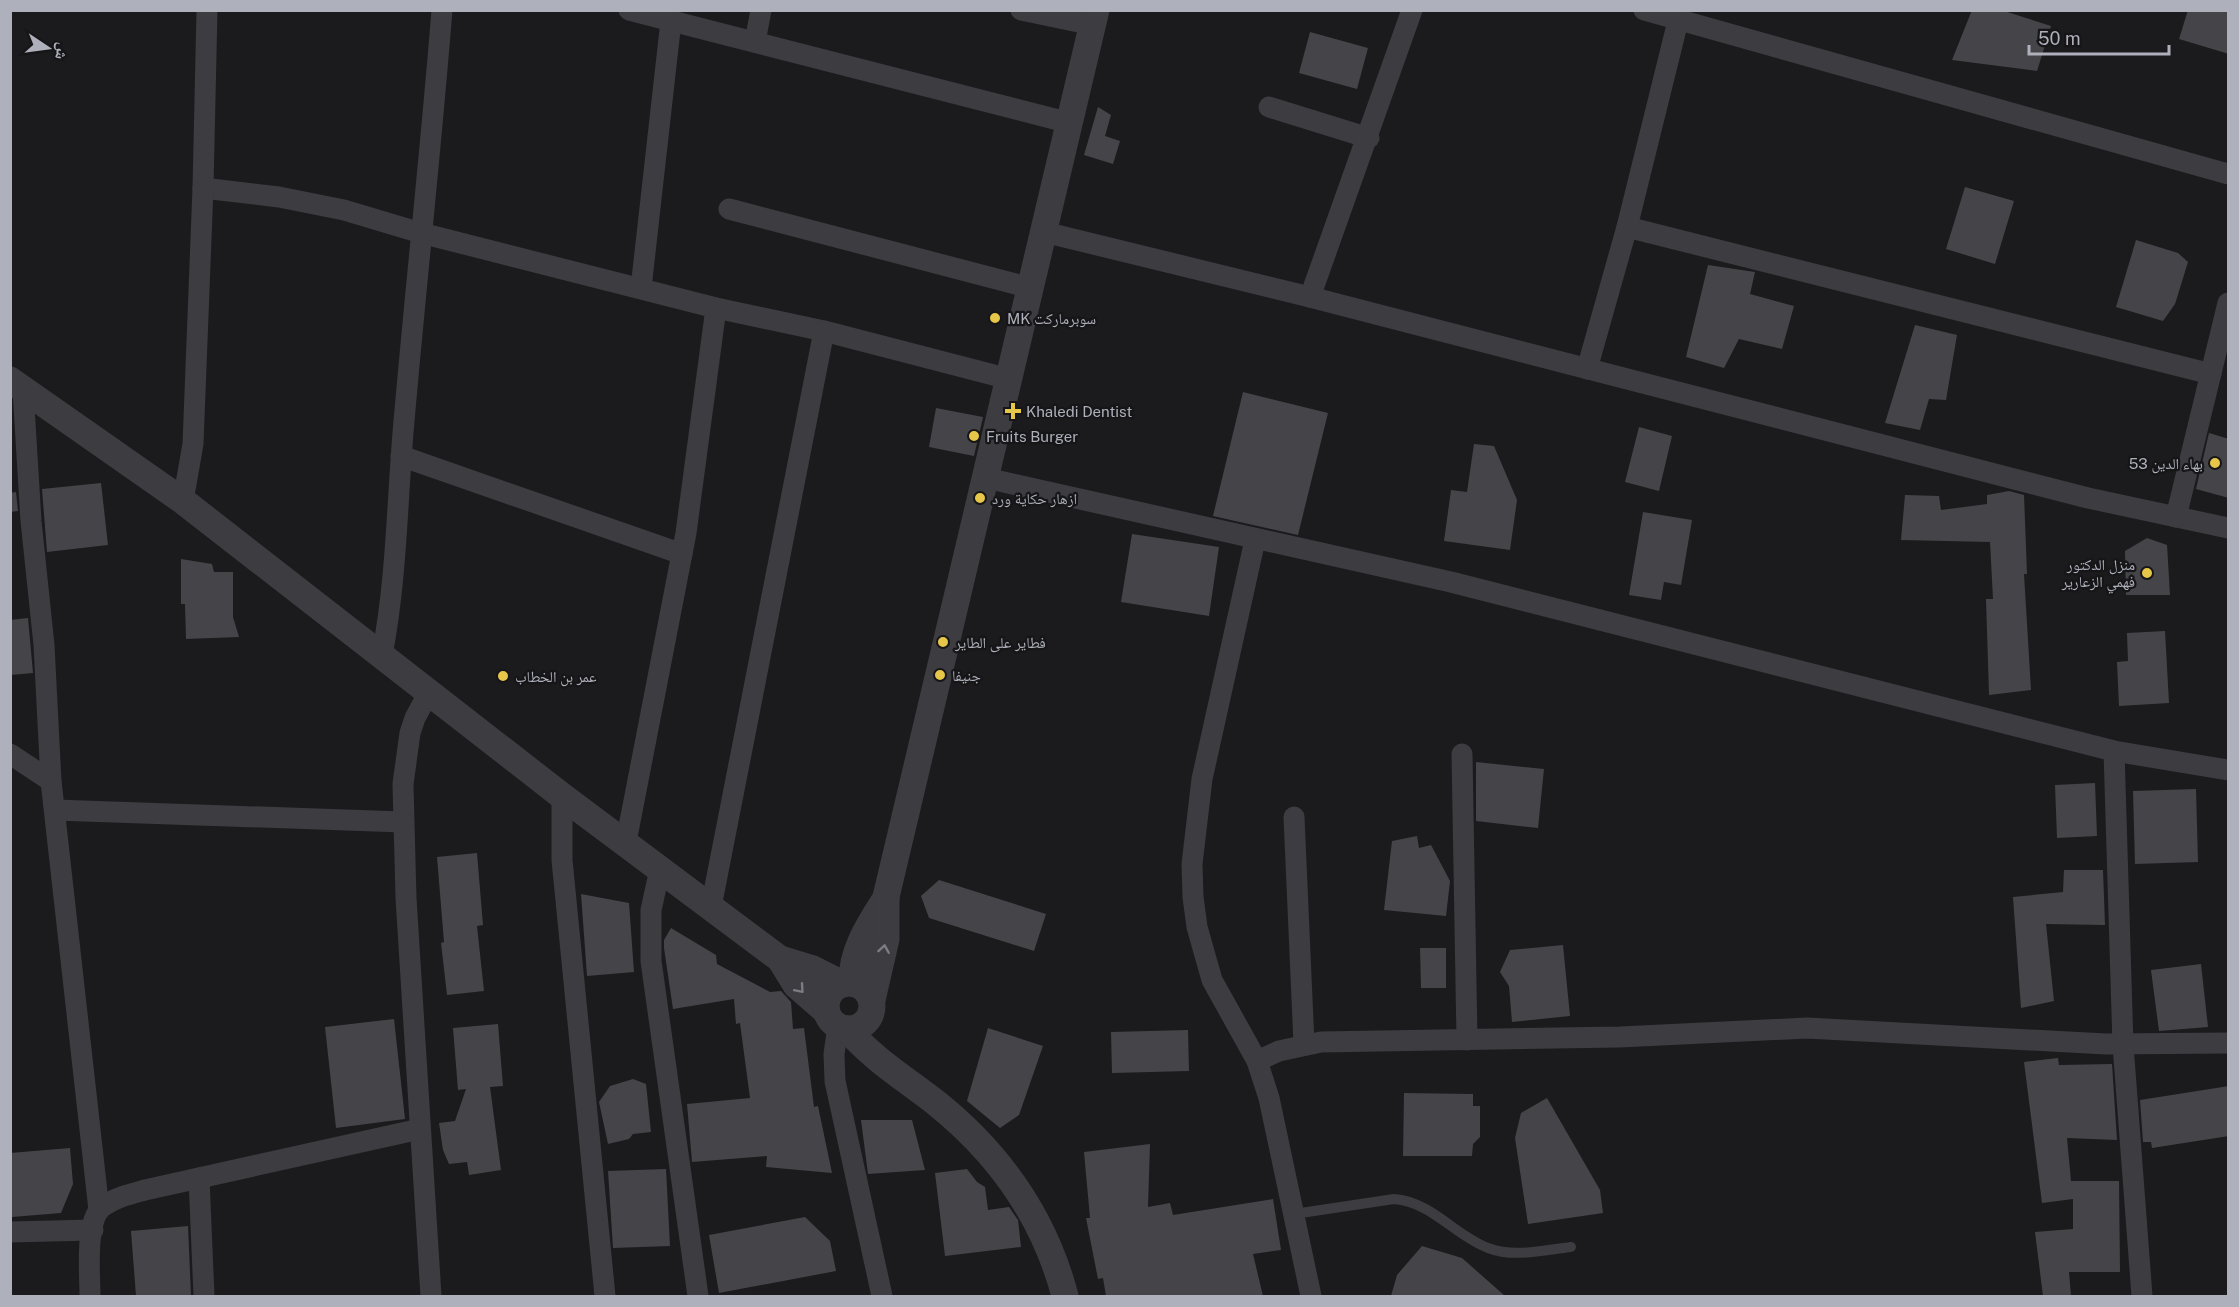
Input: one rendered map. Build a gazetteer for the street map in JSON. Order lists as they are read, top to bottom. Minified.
{"places":{"other":["MK سوبرماركت","Fruits Burger","بهاء الدين 53","ازهار حكاية ورد","منزل الدكتور فهمي الزعارير","فطاير على الطاير","جنيفا","عمر بن الخطاب"],"health":["Khaledi Dentist"]},"scale_bar":"50 m","north":"right"}
